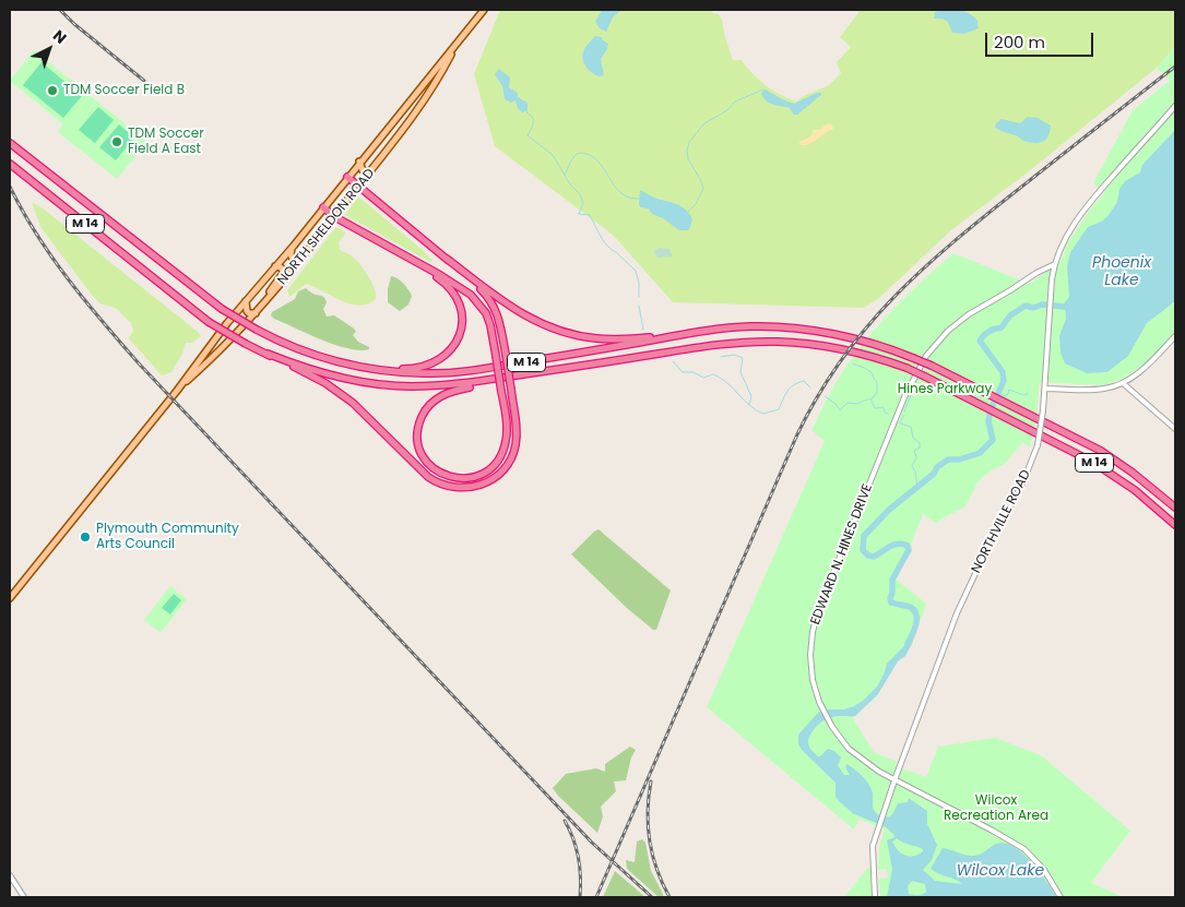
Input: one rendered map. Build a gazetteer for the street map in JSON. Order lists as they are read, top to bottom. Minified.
{"streets":{"highway":["M 14"],"main road":["NORTH SHELDON ROAD"],"street":["NORTHVILLE ROAD","EDWARD N. HINES DRIVE"]},"crossings":[["NORTHVILLE ROAD","EDWARD N. HINES DRIVE"]],"water":["Phoenix Lake","Wilcox Lake"],"parks":["Hines Parkway","Wilcox Recreation Area"],"places":["TDM Soccer Field B","TDM Soccer Field A East","Plymouth Community Arts Council"],"scale_bar":"200 m","north":"top right"}
